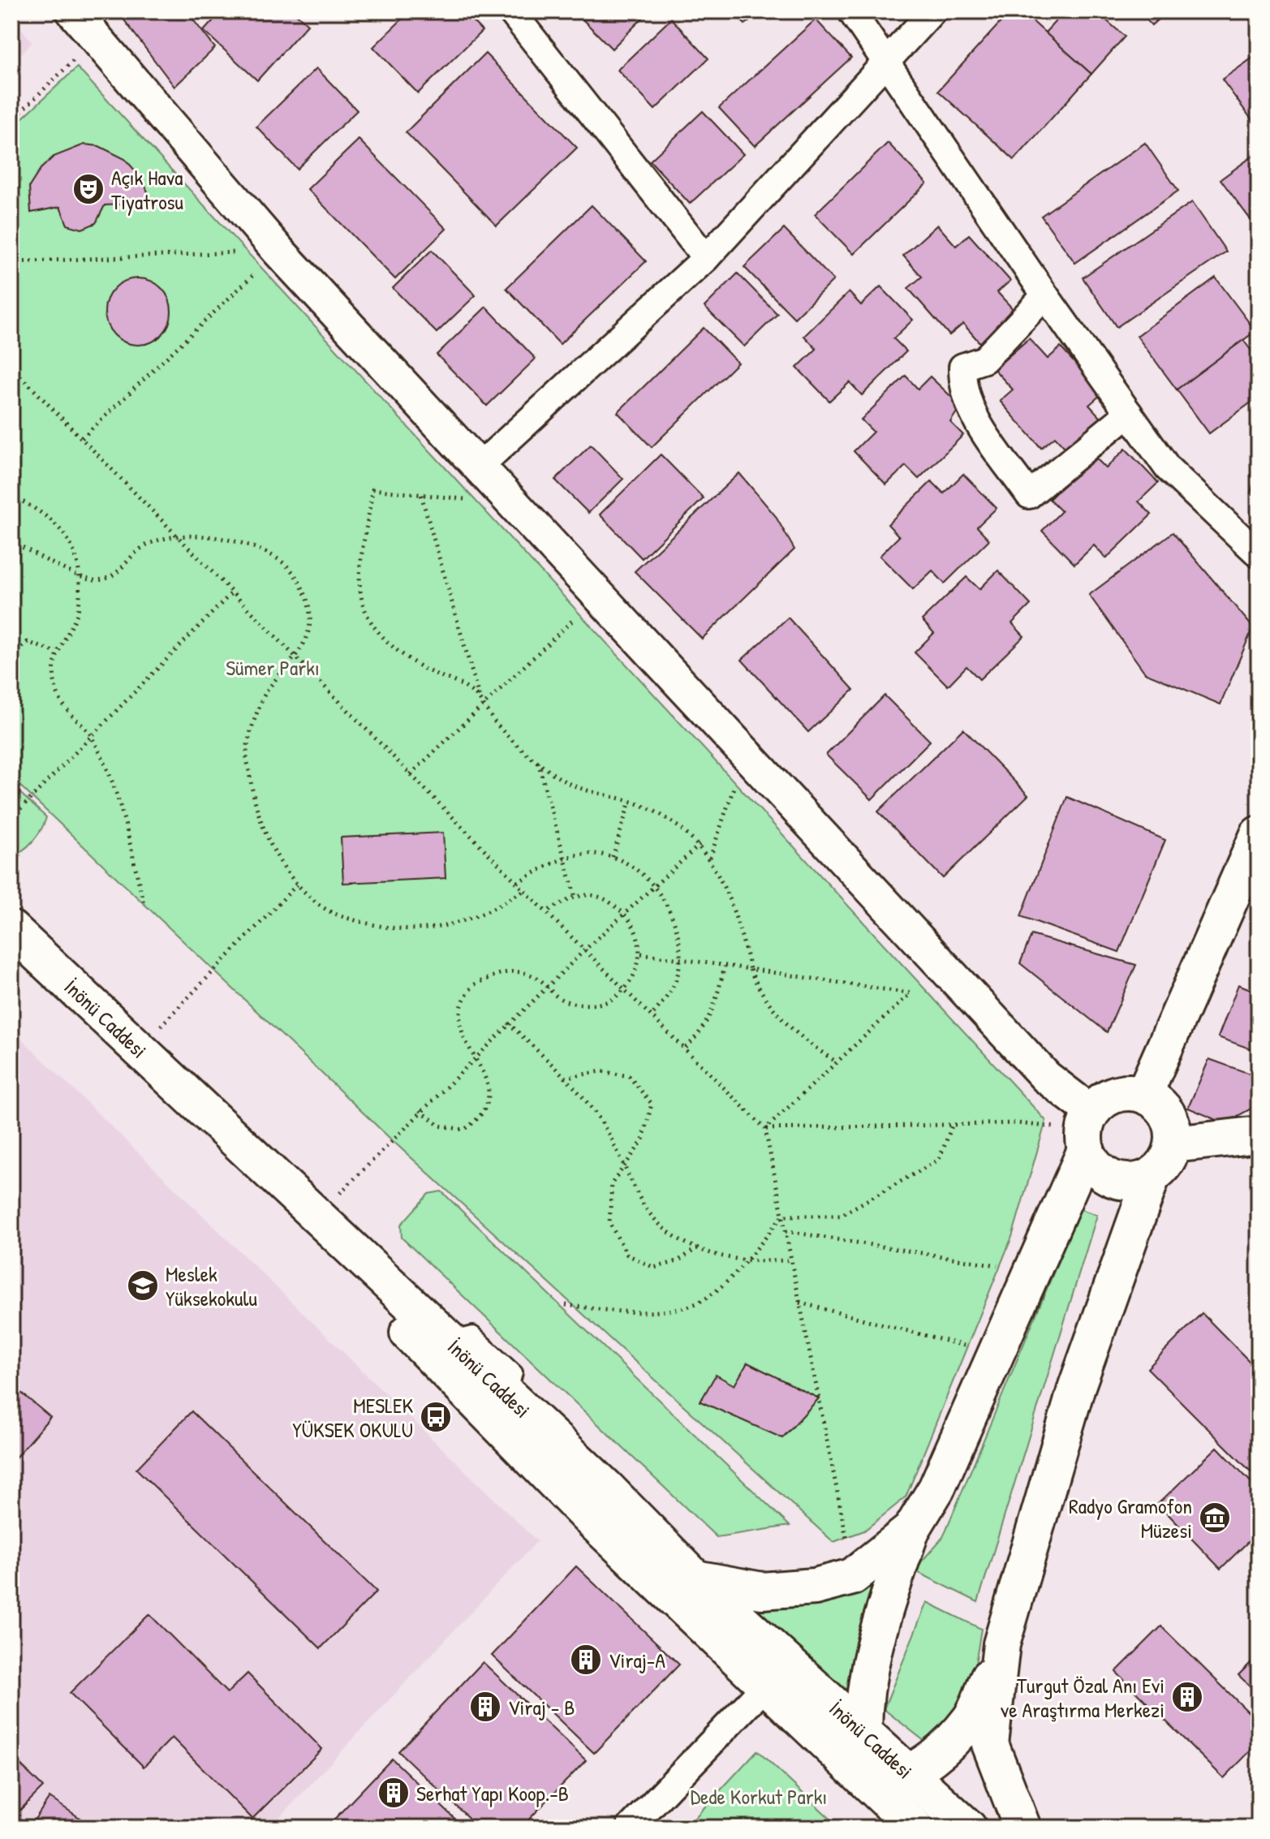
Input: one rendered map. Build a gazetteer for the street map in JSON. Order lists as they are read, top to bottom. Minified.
{"streets":{"main road":["İnönü Caddesi"]},"parks":["Sümer Parkı","Dede Korkut Parkı"],"places":{"theatre":["Açık Hava Tiyatrosu"],"school or university":["Meslek Yüksekokulu"],"bus stop":["MESLEK YÜKSEK OKULU"],"museum":["Radyo Gramofon Müzesi"],"building":["Viraj-A","Turgut Özal Anı Evi ve Araştırma Merkezi","Viraj - B","Serhat Yapı Koop.-B"]}}
